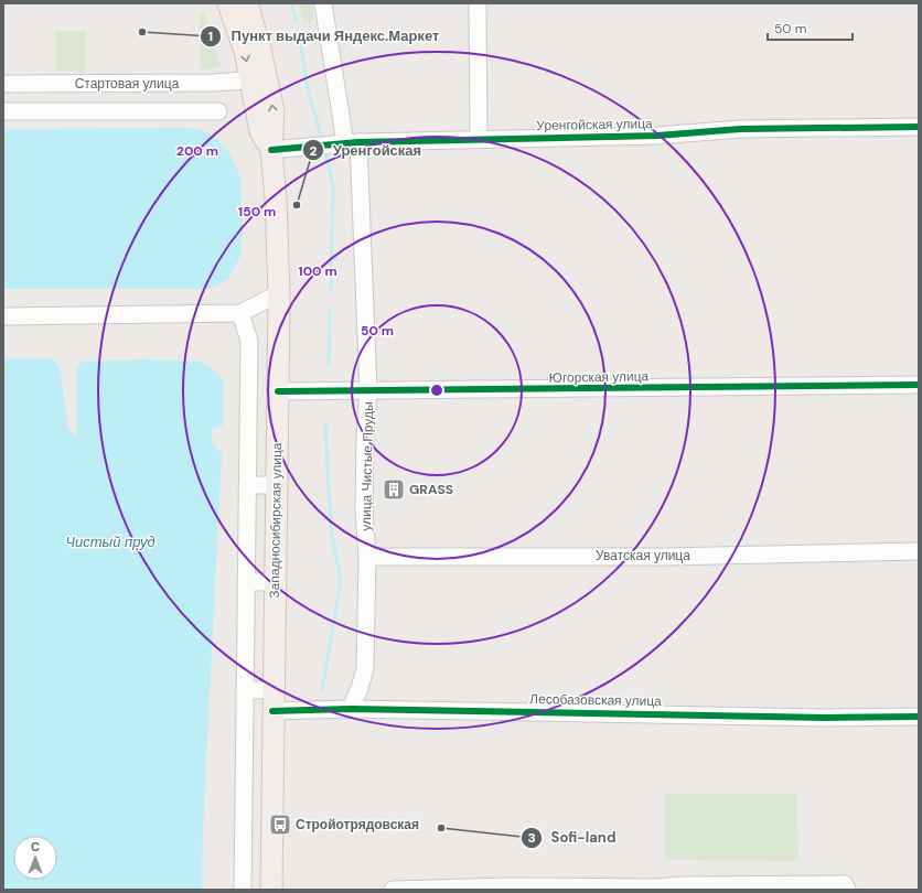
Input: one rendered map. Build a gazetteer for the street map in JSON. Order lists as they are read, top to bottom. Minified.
{"streets":{"main road":["Западносибирская улица"],"street":["Стартовая улица","Уренгойская улица","Югорская улица","улица Чистые Пруды","Уватская улица","Лесобазовская улица"]},"crossings":[["Стартовая улица","Западносибирская улица"],["Уренгойская улица","улица Чистые Пруды"],["Уренгойская улица","Западносибирская улица"],["Югорская улица","улица Чистые Пруды"],["Югорская улица","Западносибирская улица"],["улица Чистые Пруды","Уватская улица"],["улица Чистые Пруды","Лесобазовская улица"],["Западносибирская улица","Лесобазовская улица"]],"water":["Чистый пруд"],"places":{"other":["Пункт выдачи Яндекс.Маркет","Уренгойская","Sofi-land"],"building":["GRASS"],"bus stop":["Стройотрядовская"]},"scale_bar":"50 m","north":"top","rings":["200 m","150 m","100 m","50 m"]}
